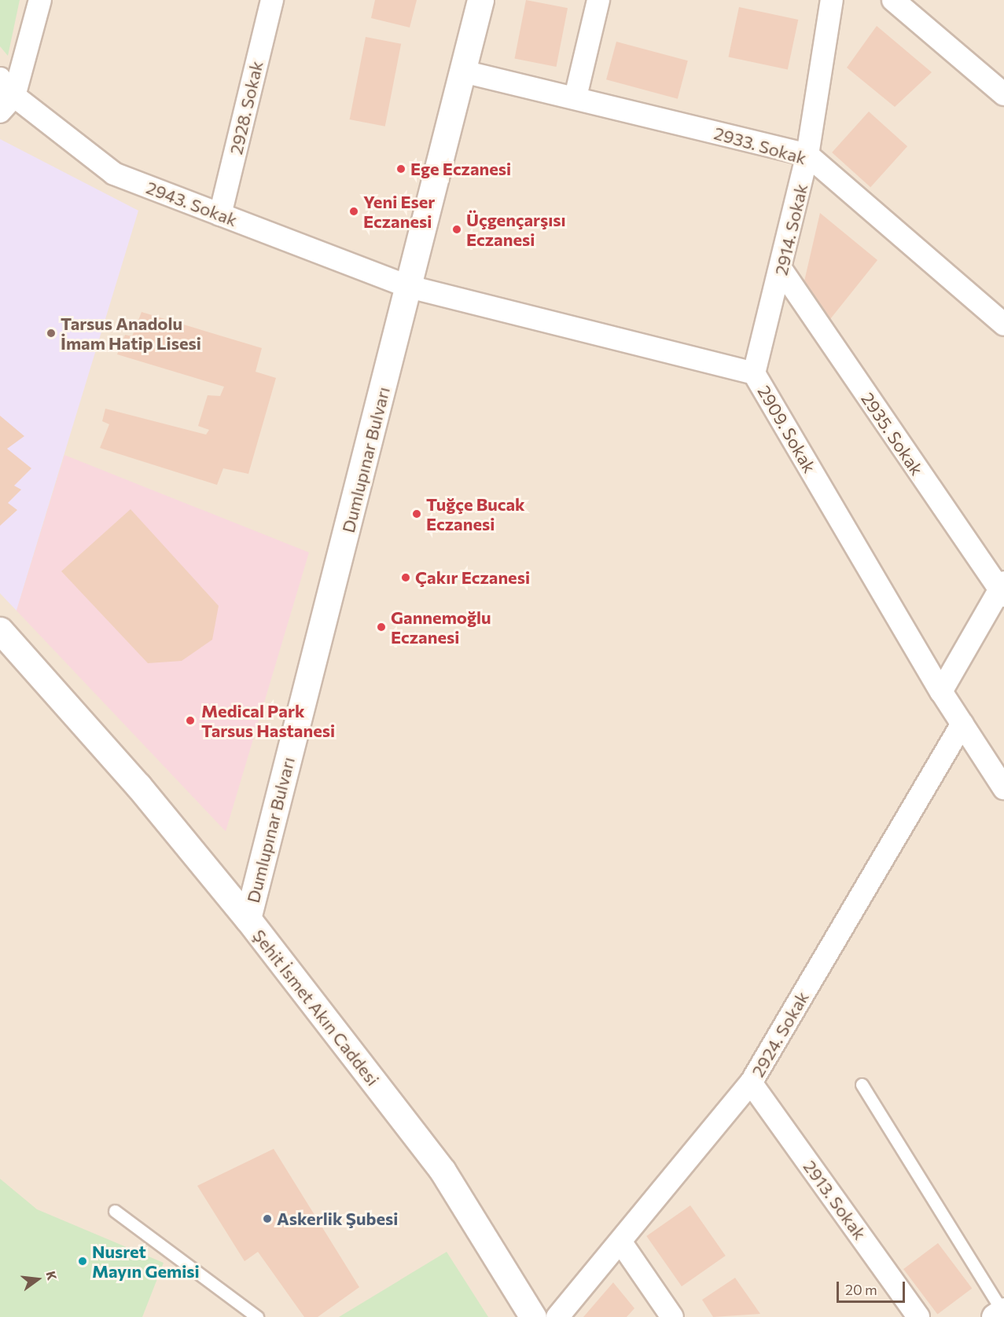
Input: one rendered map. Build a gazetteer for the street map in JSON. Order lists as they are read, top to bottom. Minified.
{"streets":{"street":["2928. Sokak","2933. Sokak","2943. Sokak","2914. Sokak","2909. Sokak","2935. Sokak","Dumlupınar Bulvarı","Şehit İsmet Akın Caddesi","2924. Sokak","2913. Sokak"]},"crossings":[["2928. Sokak","2943. Sokak"],["2933. Sokak","2914. Sokak"],["2933. Sokak","Dumlupınar Bulvarı"],["2943. Sokak","2909. Sokak"],["2943. Sokak","Dumlupınar Bulvarı"],["2914. Sokak","2909. Sokak"],["2914. Sokak","2935. Sokak"],["2909. Sokak","Dumlupınar Bulvarı"],["2909. Sokak","2924. Sokak"],["Dumlupınar Bulvarı","Şehit İsmet Akın Caddesi"],["2924. Sokak","2913. Sokak"]],"places":["Ege Eczanesi","Yeni Eser Eczanesi","Üçgençarşısı Eczanesi","Tarsus Anadolu İmam Hatip Lisesi","Tuğçe Bucak Eczanesi","Çakır Eczanesi","Gannemoğlu Eczanesi","Medical Park Tarsus Hastanesi","Askerlik Şubesi","Nusret Mayın Gemisi"],"scale_bar":"20 m","north":"right"}
